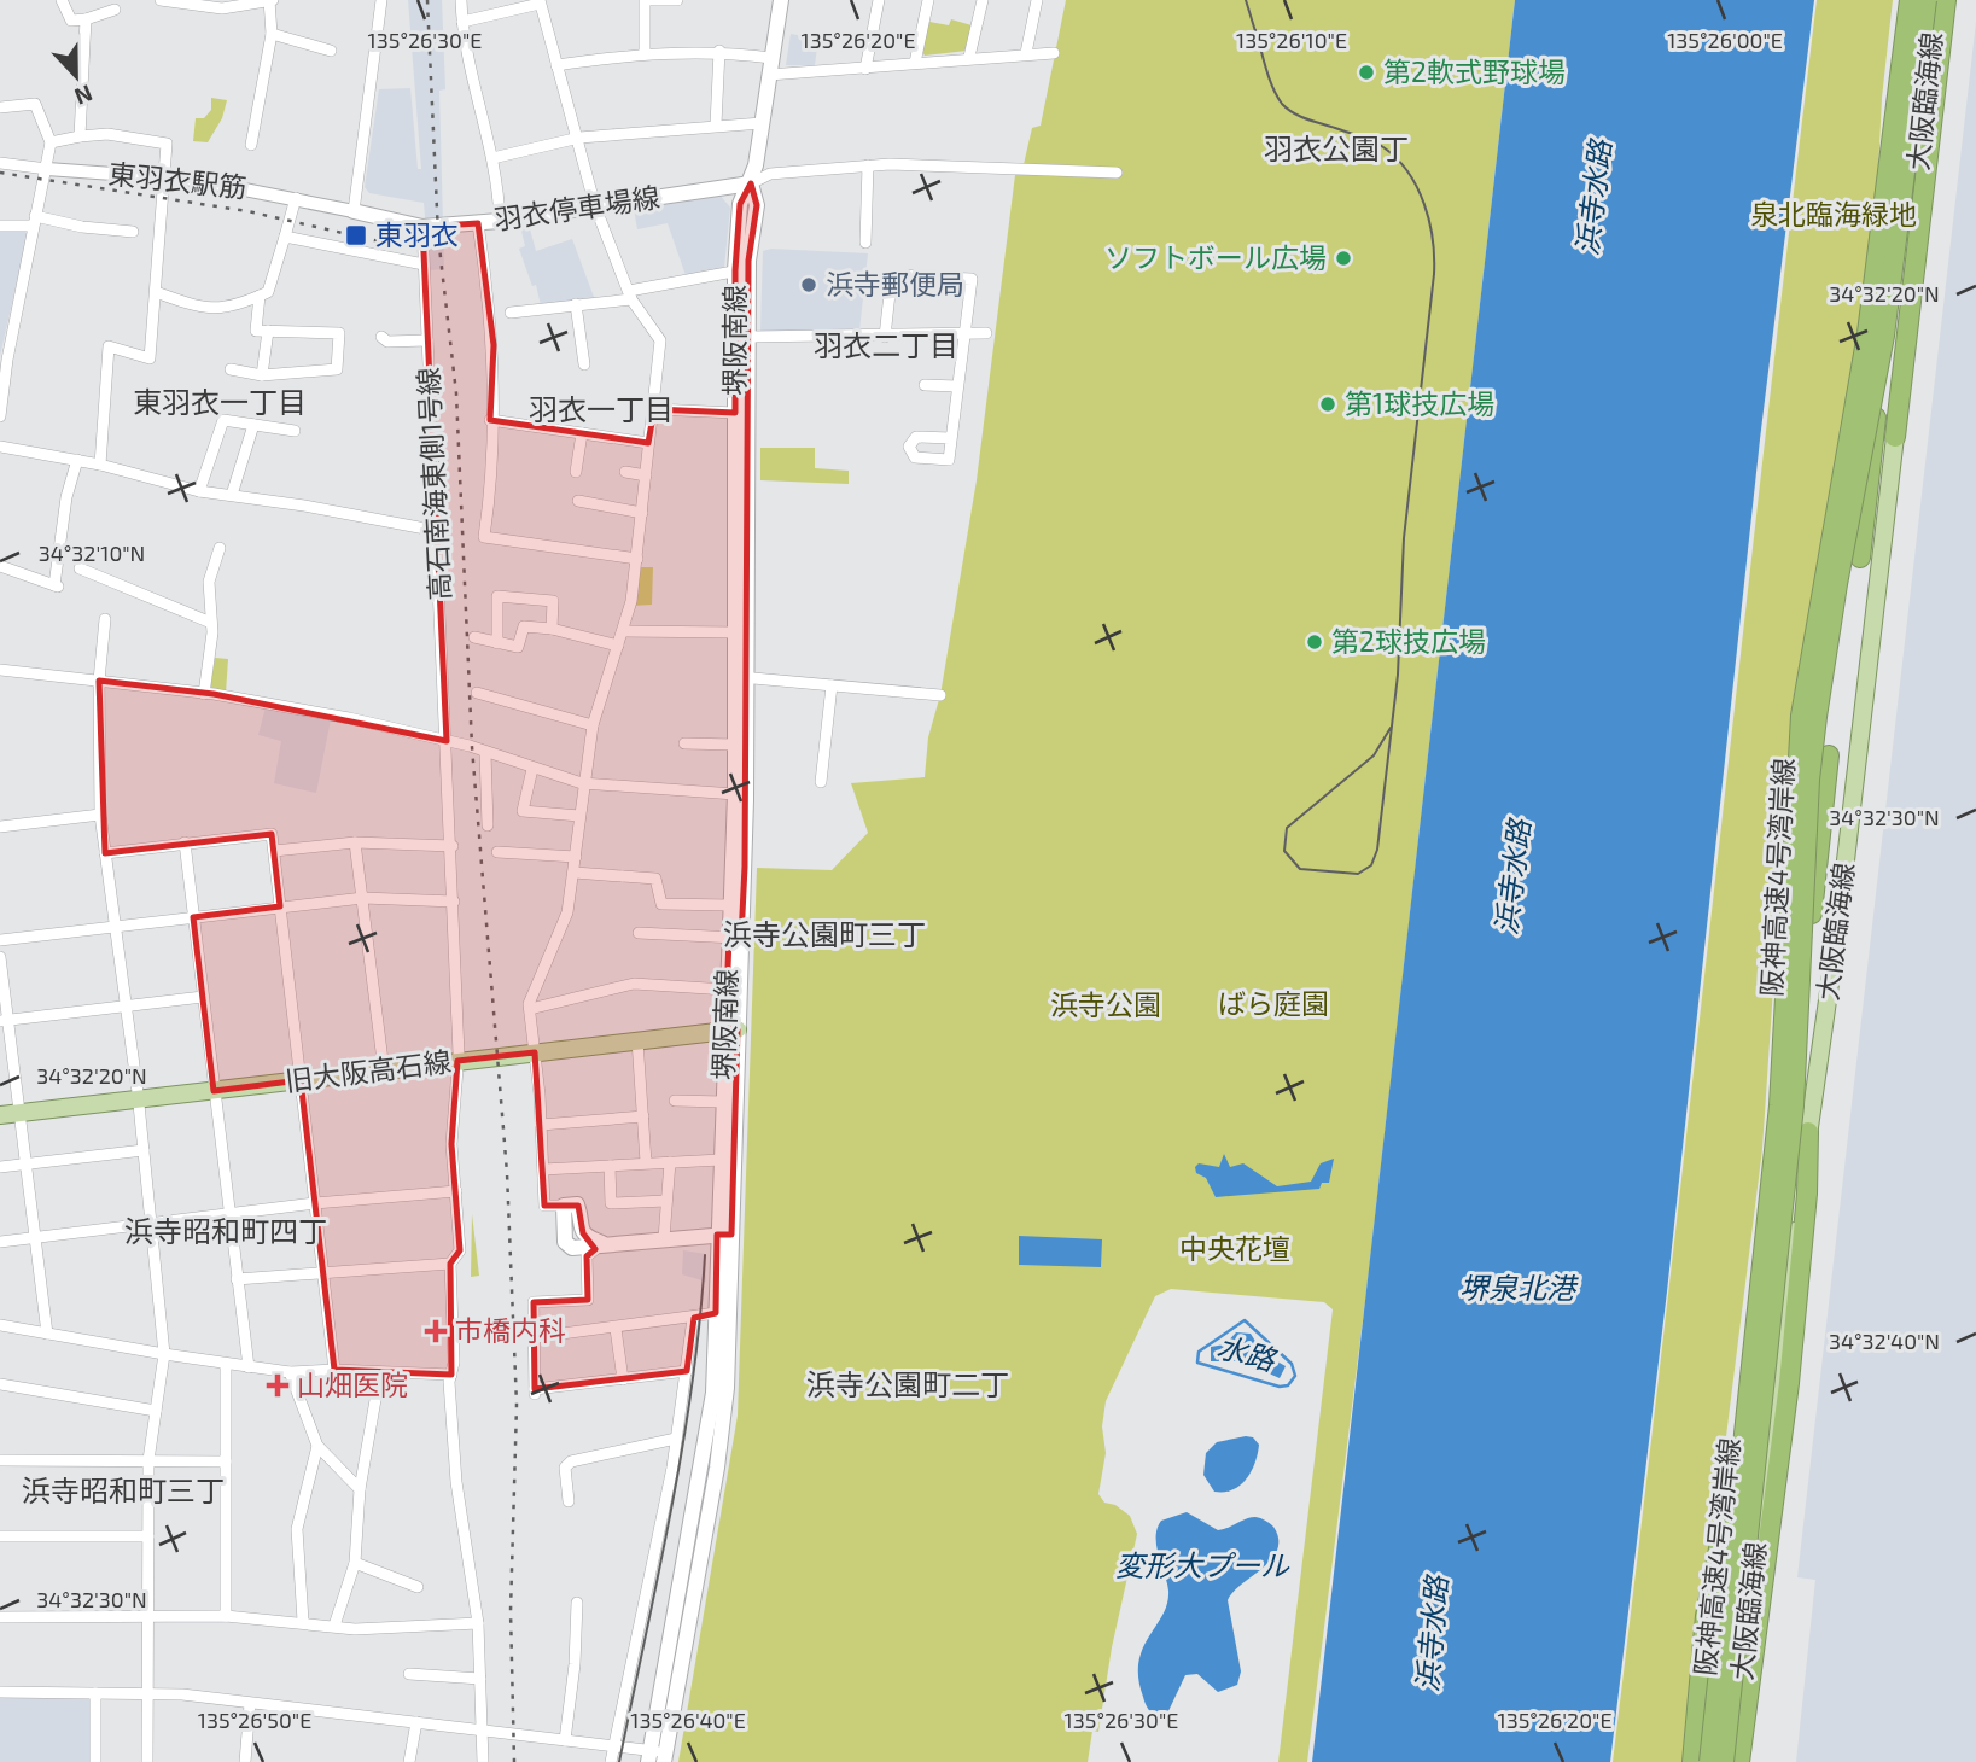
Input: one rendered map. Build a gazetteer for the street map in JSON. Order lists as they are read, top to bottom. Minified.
{"streets":{"highway":["阪神高速4号湾岸線"],"main road":["大阪臨海線","羽衣停車場線","堺阪南線","旧大阪高石線"],"street":["東羽衣駅筋","高石南海東側1号線"]},"crossings":[["大阪臨海線","阪神高速4号湾岸線"],["東羽衣駅筋","羽衣停車場線"],["羽衣停車場線","堺阪南線"],["羽衣停車場線","高石南海東側1号線"],["堺阪南線","旧大阪高石線"],["高石南海東側1号線","旧大阪高石線"]],"districts":["羽衣公園丁","羽衣二丁目","東羽衣一丁目","羽衣一丁目","浜寺公園町三丁","浜寺昭和町四丁","浜寺公園町二丁","浜寺昭和町三丁"],"water":["浜寺水路","堺泉北港","水路","変形大プール"],"parks":["泉北臨海緑地","ばら庭園","浜寺公園","中央花壇"],"places":{"other":["第2軟式野球場","ソフトボール広場","浜寺郵便局","第1球技広場","第2球技広場"],"transit":["東羽衣"],"health":["市橋内科","山畑医院"]},"north":"bottom","coordinates":["135°26'30\"E","135°26'20\"E","135°26'10\"E","135°26'00\"E","34°32'20\"N","34°32'10\"N","34°32'30\"N","34°32'40\"N","135°26'50\"E","135°26'40\"E"]}
